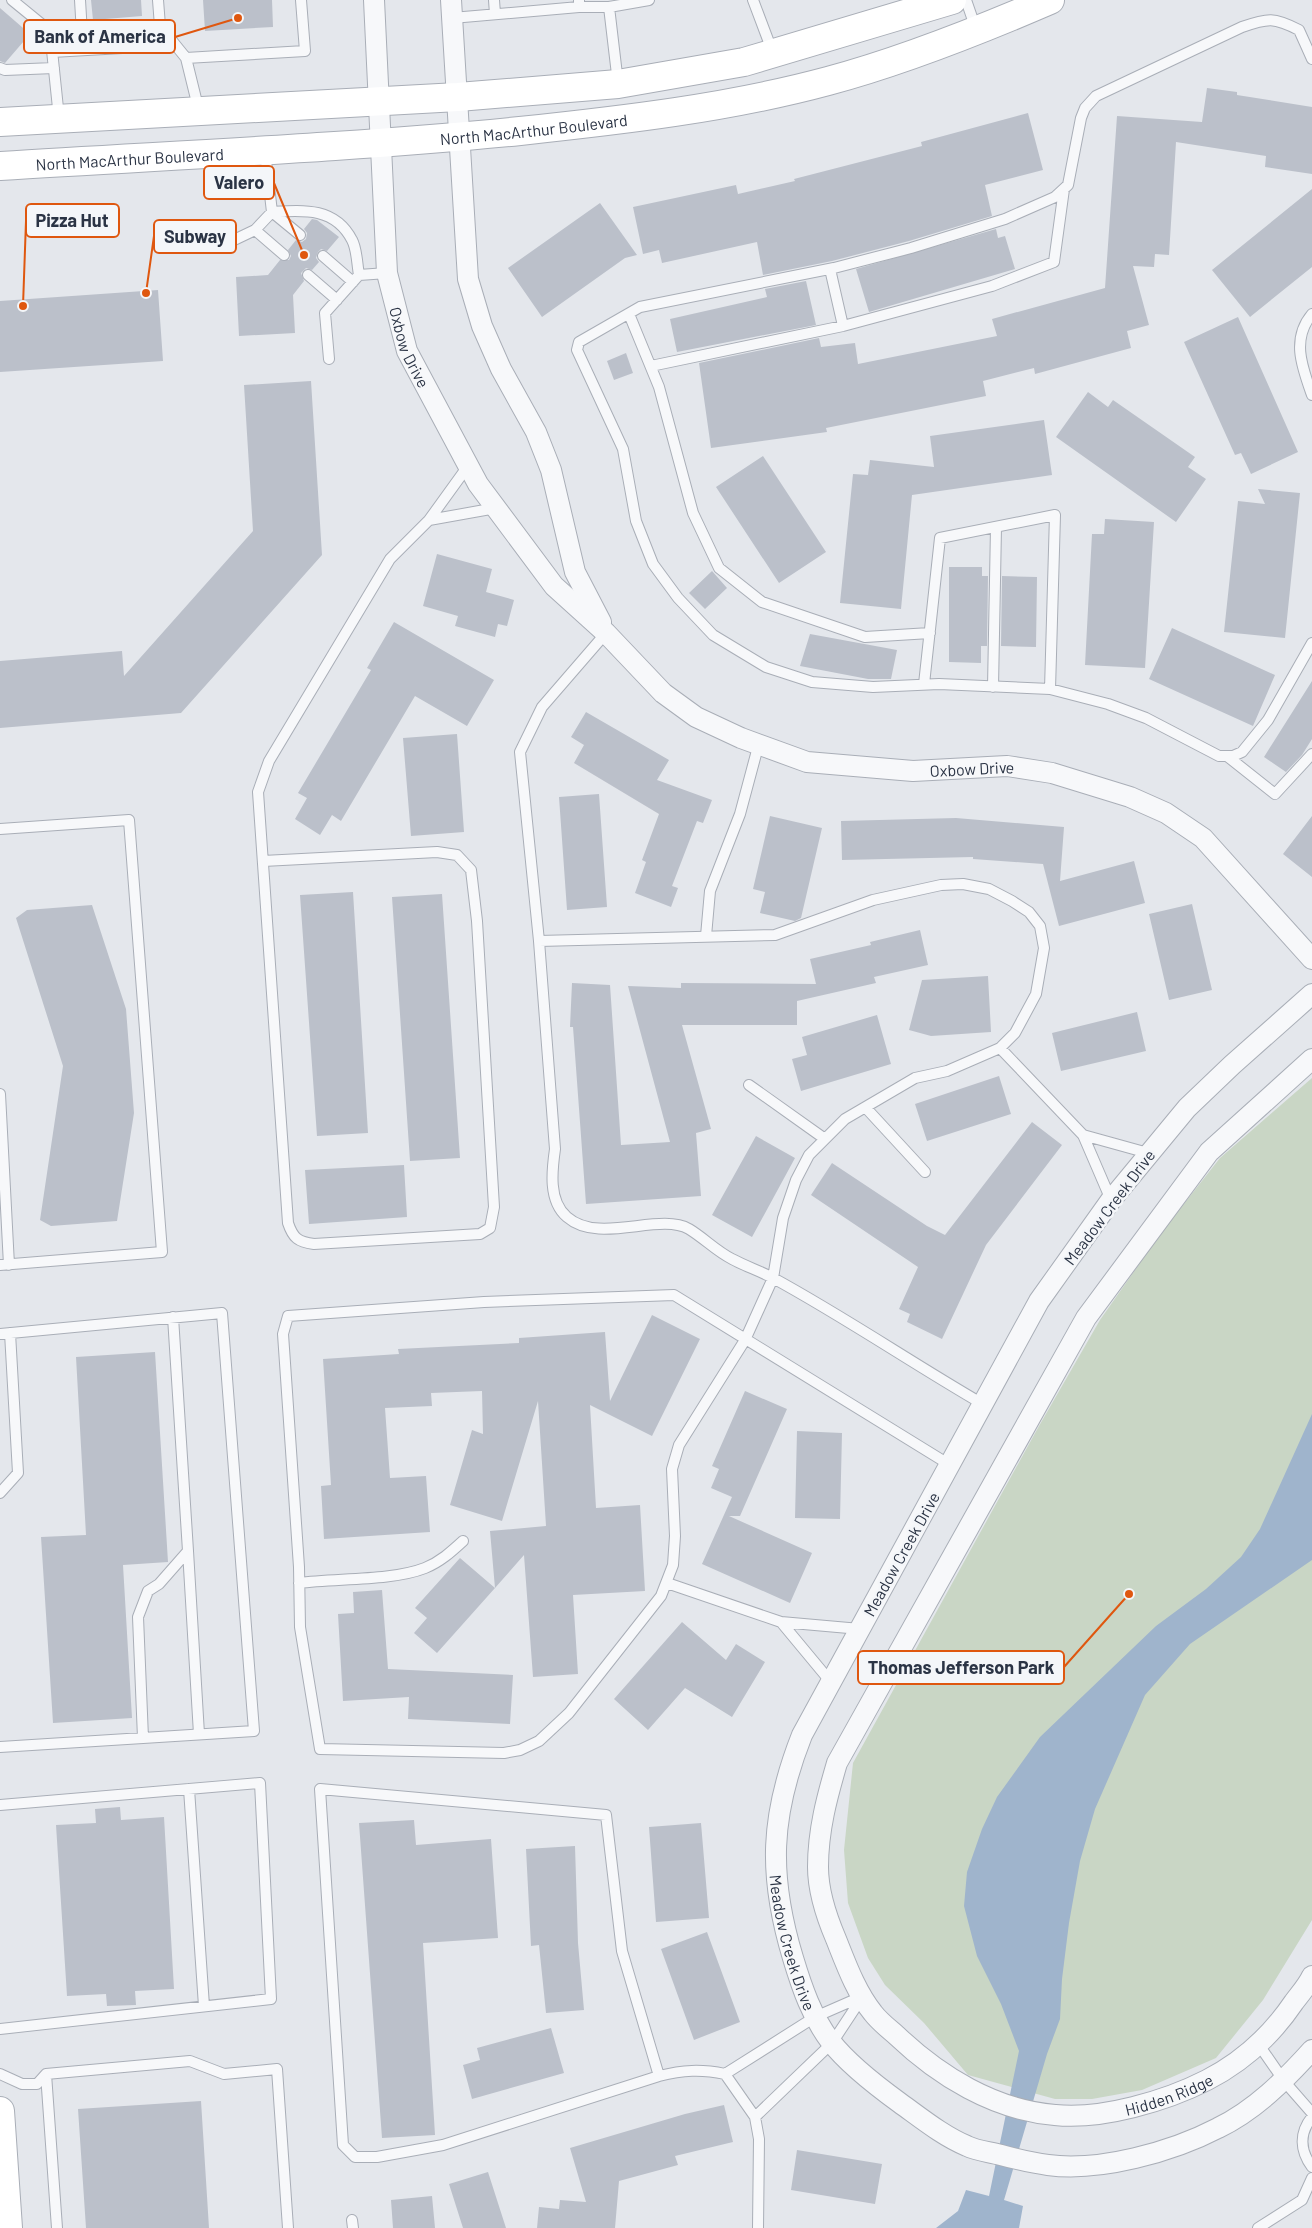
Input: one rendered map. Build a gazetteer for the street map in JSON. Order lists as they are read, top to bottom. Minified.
{"streets":{"main road":["North MacArthur Boulevard"],"street":["Oxbow Drive","Meadow Creek Drive","Hidden Ridge"]},"crossings":[["North MacArthur Boulevard","Oxbow Drive"]],"places":["Bank of America","Valero","Subway","Pizza Hut","Thomas Jefferson Park"]}
